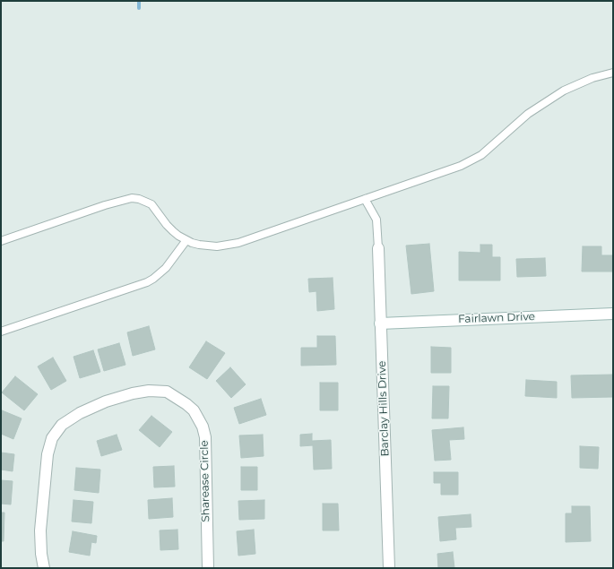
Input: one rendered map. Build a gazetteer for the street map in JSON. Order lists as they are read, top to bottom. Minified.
{"streets":{"street":["Fairlawn Drive","Barclay Hills Drive","Sharease Circle"]},"crossings":[["Fairlawn Drive","Barclay Hills Drive"]]}
